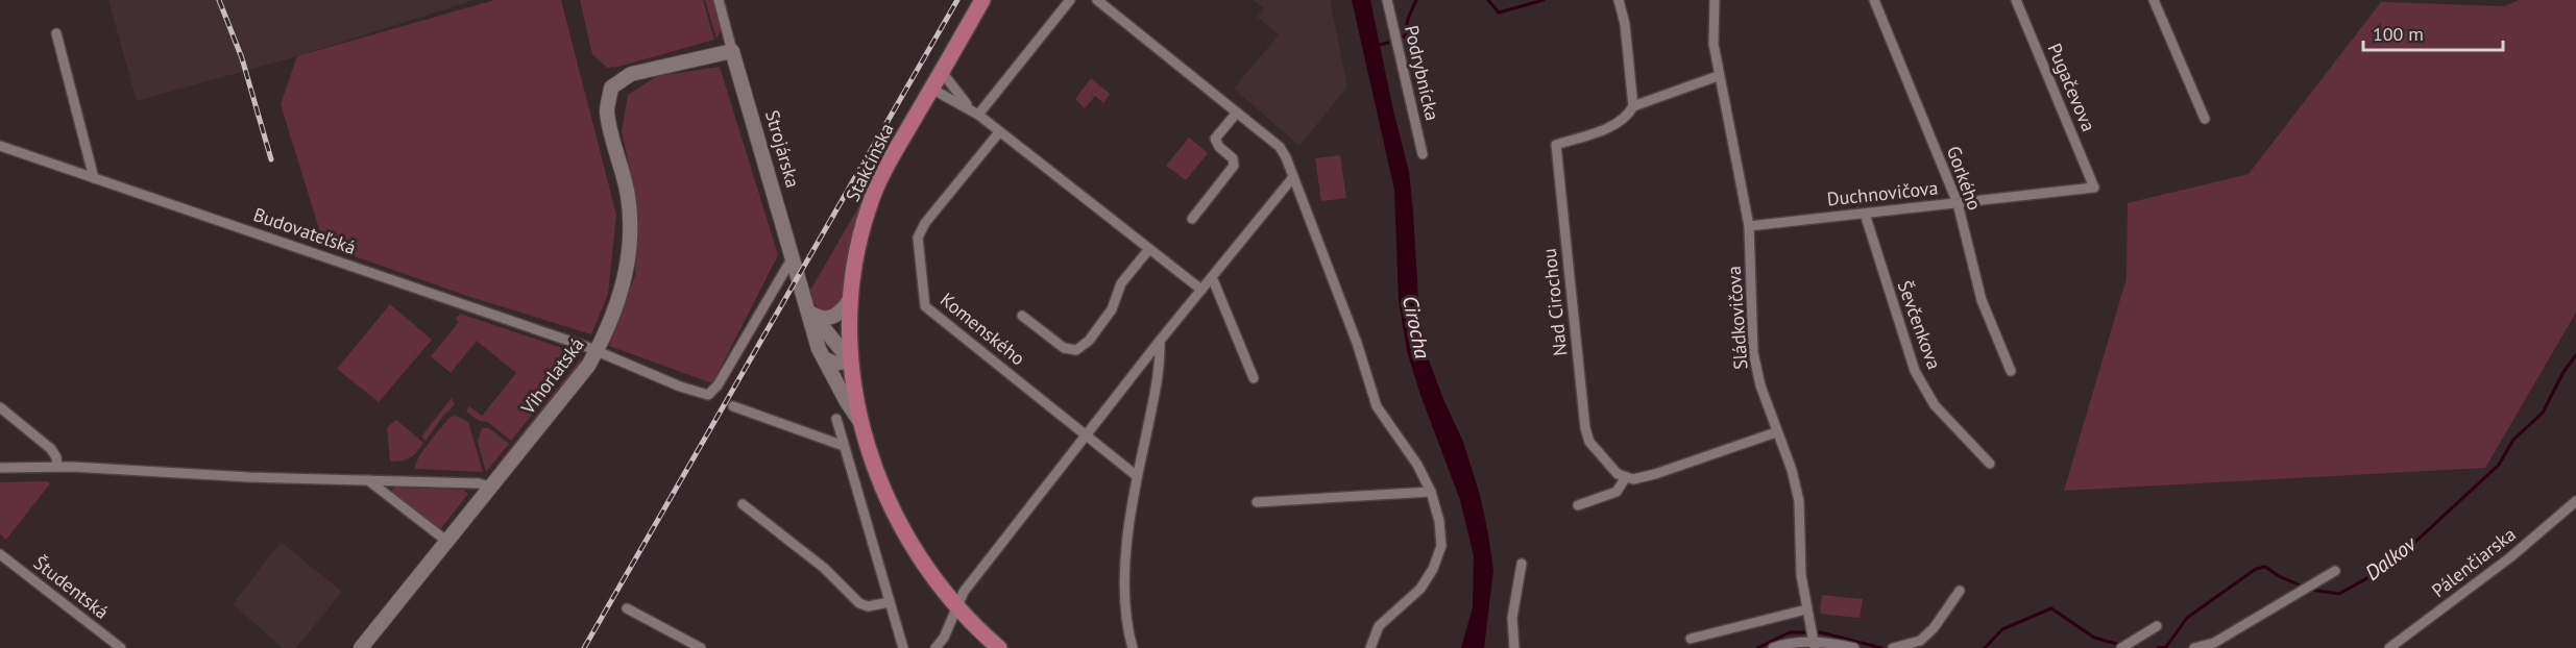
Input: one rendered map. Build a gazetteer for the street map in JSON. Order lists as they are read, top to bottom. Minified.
{"streets":{"main road":["Strojárska","Stakčínska","Vihorlatská"],"street":["Podrybnícka","Pugačevova","Gorkého","Duchnovičova","Budovateľská","Nad Cirochou","Sládkovičova","Ševčenkova","Komenského","Pálenčiarska","Študentská"]},"crossings":[["Pugačevova","Duchnovičova"],["Strojárska","Stakčínska"],["Strojárska","Budovateľská"],["Strojárska","Vihorlatská"],["Gorkého","Duchnovičova"],["Duchnovičova","Sládkovičova"],["Duchnovičova","Ševčenkova"],["Budovateľská","Vihorlatská"]],"water":["Cirocha","Dalkov"],"scale_bar":"100 m"}
